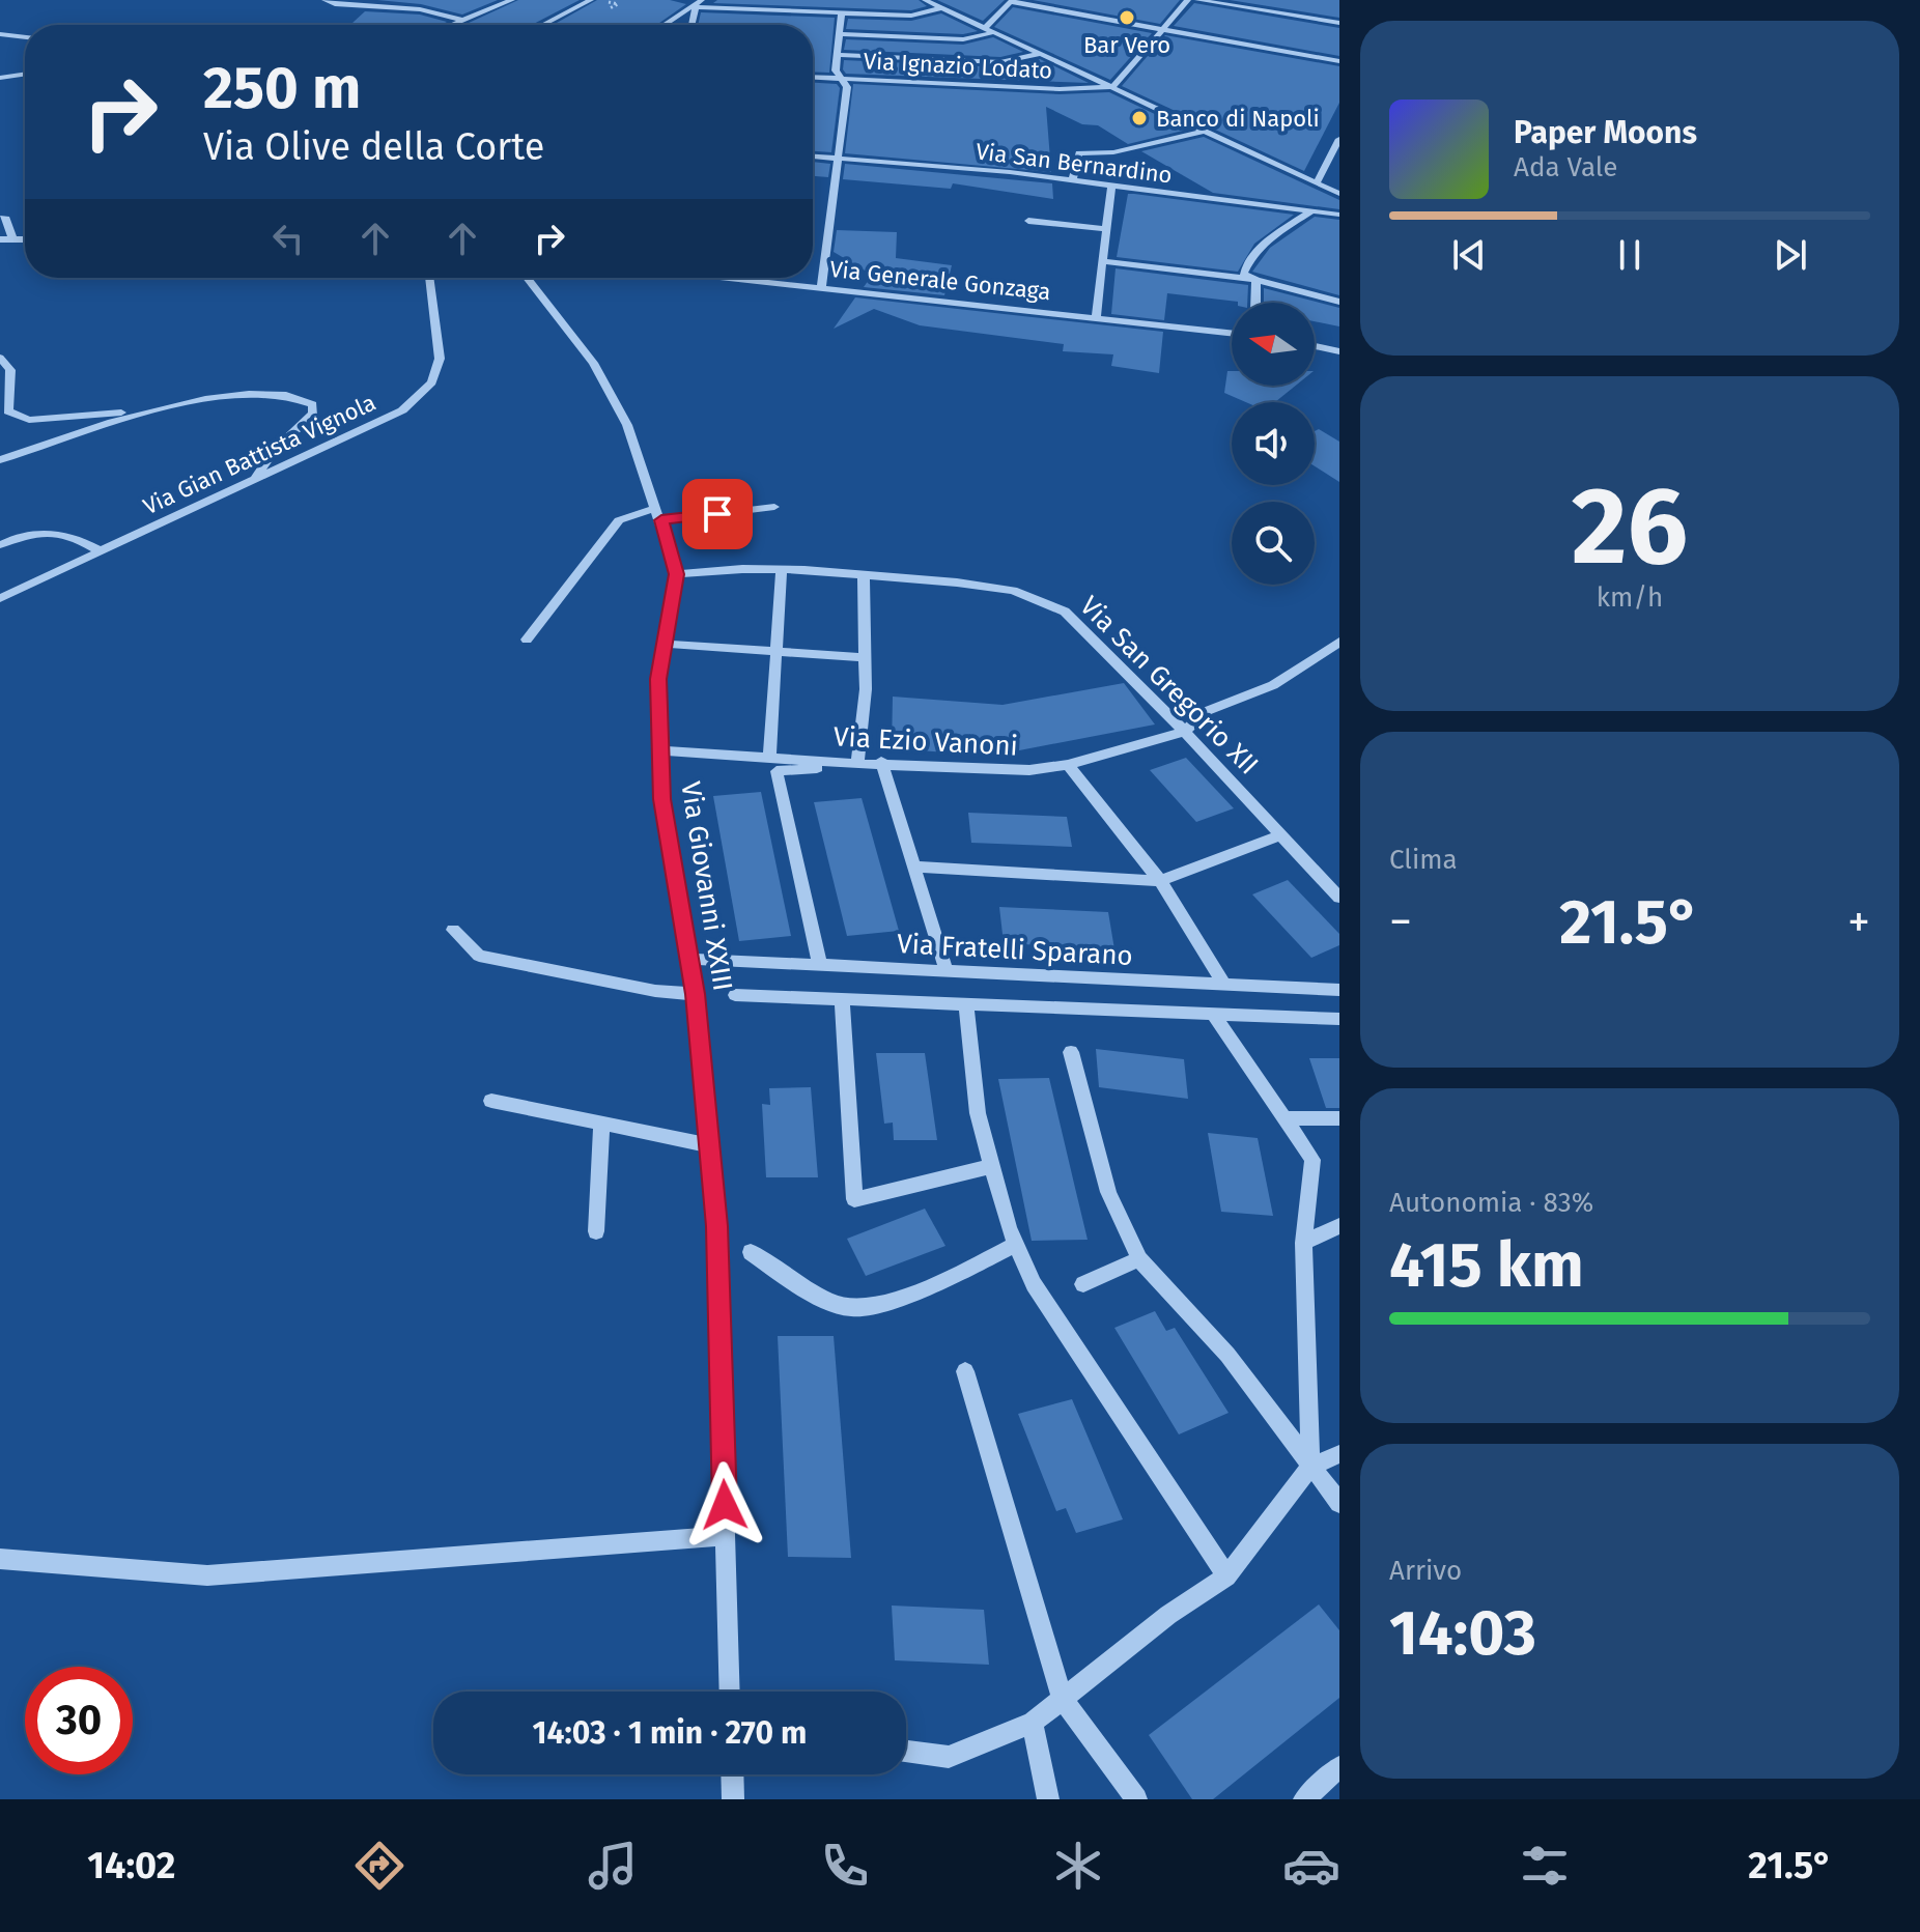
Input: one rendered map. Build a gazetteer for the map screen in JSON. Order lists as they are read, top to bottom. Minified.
{"streets":{"street":["Via Ignazio Lodato","Via San Bernardino","Via Generale Gonzaga","Via Gian Battista Vignola","Via San Gregorio XII","Via Ezio Vanoni","Via Giovanni XXIII","Via Fratelli Sparano"]},"crossings":[["Via San Gregorio XII","Via Ezio Vanoni"],["Via San Gregorio XII","Via Giovanni XXIII"],["Via Ezio Vanoni","Via Giovanni XXIII"],["Via Giovanni XXIII","Via Fratelli Sparano"]],"places":["Bar Vero","Banco di Napoli"],"north":"left","page":{"turn":["250 m","Via Olive della Corte"],"song":["Paper Moons","Ada Vale"],"tile":[["26","km/h"],"Clima",["Autonomia · 83%","415 km"],["Arrivo","14:03"]],"heat":["−","21.5°","+"],"limit":"30","trip":"14:03 · 1 min · 270 m","tabs":["14:02","21.5°"]}}
